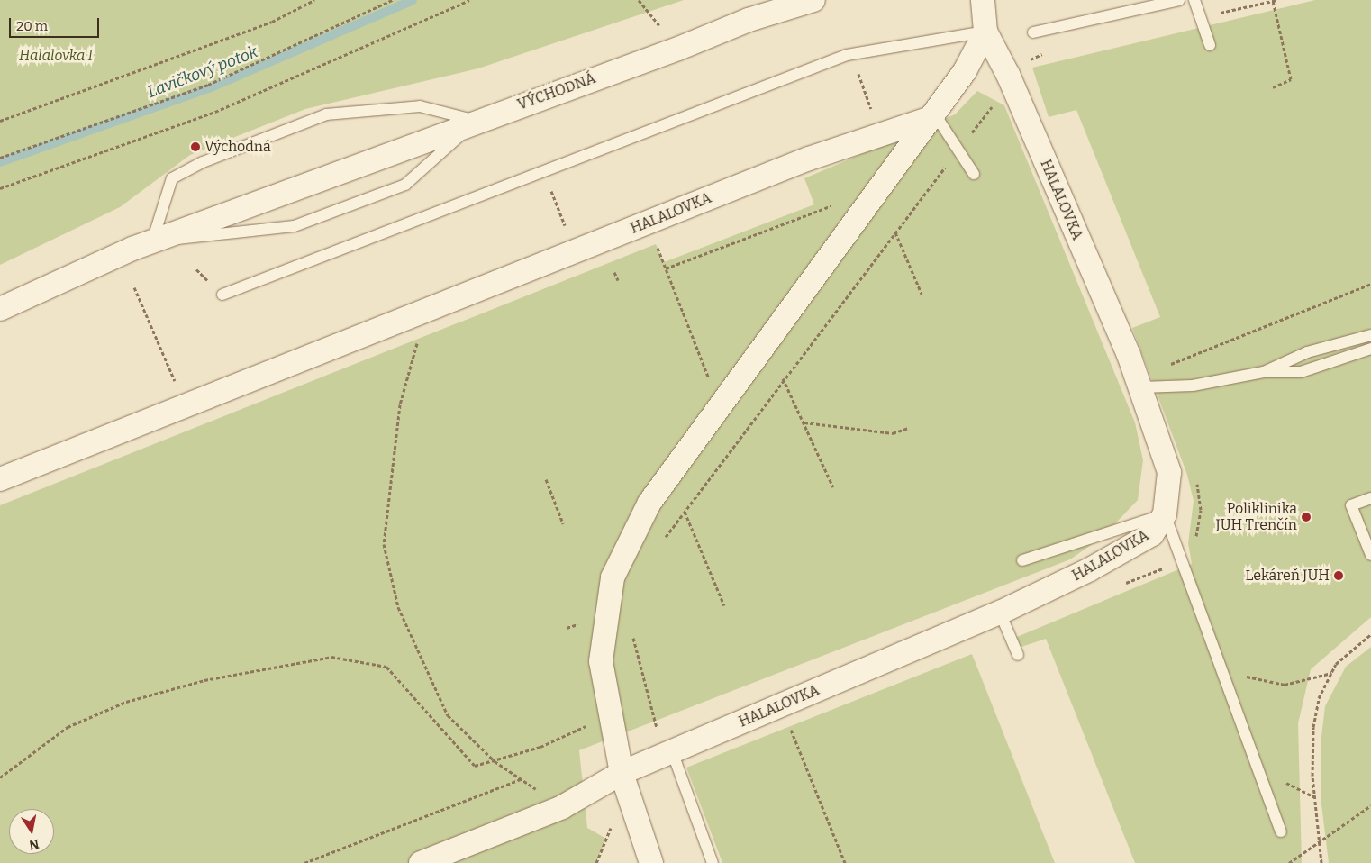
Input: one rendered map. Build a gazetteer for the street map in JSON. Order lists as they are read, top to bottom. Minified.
{"streets":{"street":["VÝCHODNÁ","HALALOVKA"]},"water":["Lavičkový potok"],"parks":["Halalovka I"],"places":["Východná","Poliklinika JUH Trenčín","Lekáreň JUH"],"scale_bar":"20 m","north":"bottom"}
